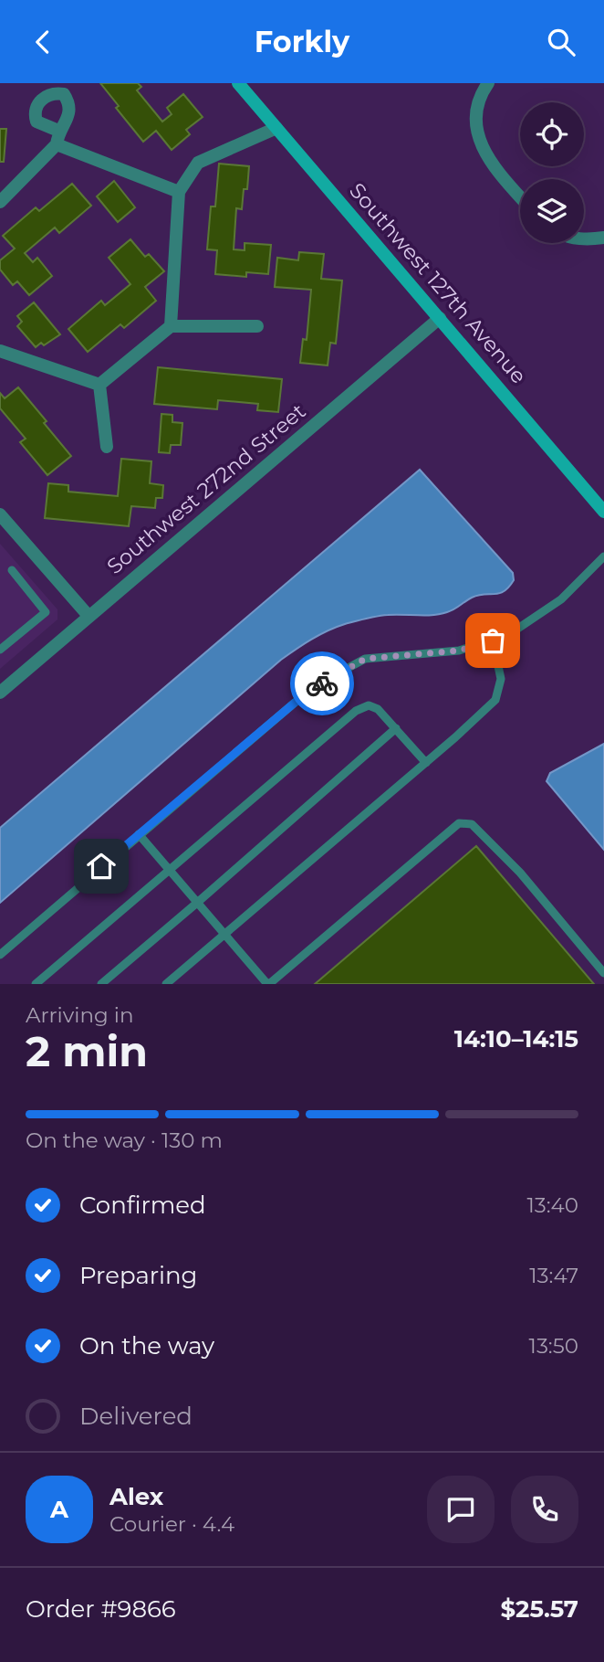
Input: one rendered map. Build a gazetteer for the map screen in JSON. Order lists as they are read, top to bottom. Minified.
{"streets":{"main road":["Southwest 127th Avenue"],"street":["Southwest 272nd Street"]},"crossings":[["Southwest 127th Avenue","Southwest 272nd Street"]],"page":{"header":"Forkly","heading":["2 min","Arriving in","14:10–14:15"],"panel":["Alex","Courier · 4.4","Order #9866","$25.57"],"bar":"On the way · 130 m","list":[["Confirmed","13:40"],["Preparing","13:47"],["On the way","13:50"],"Delivered"],"round":"A"}}
